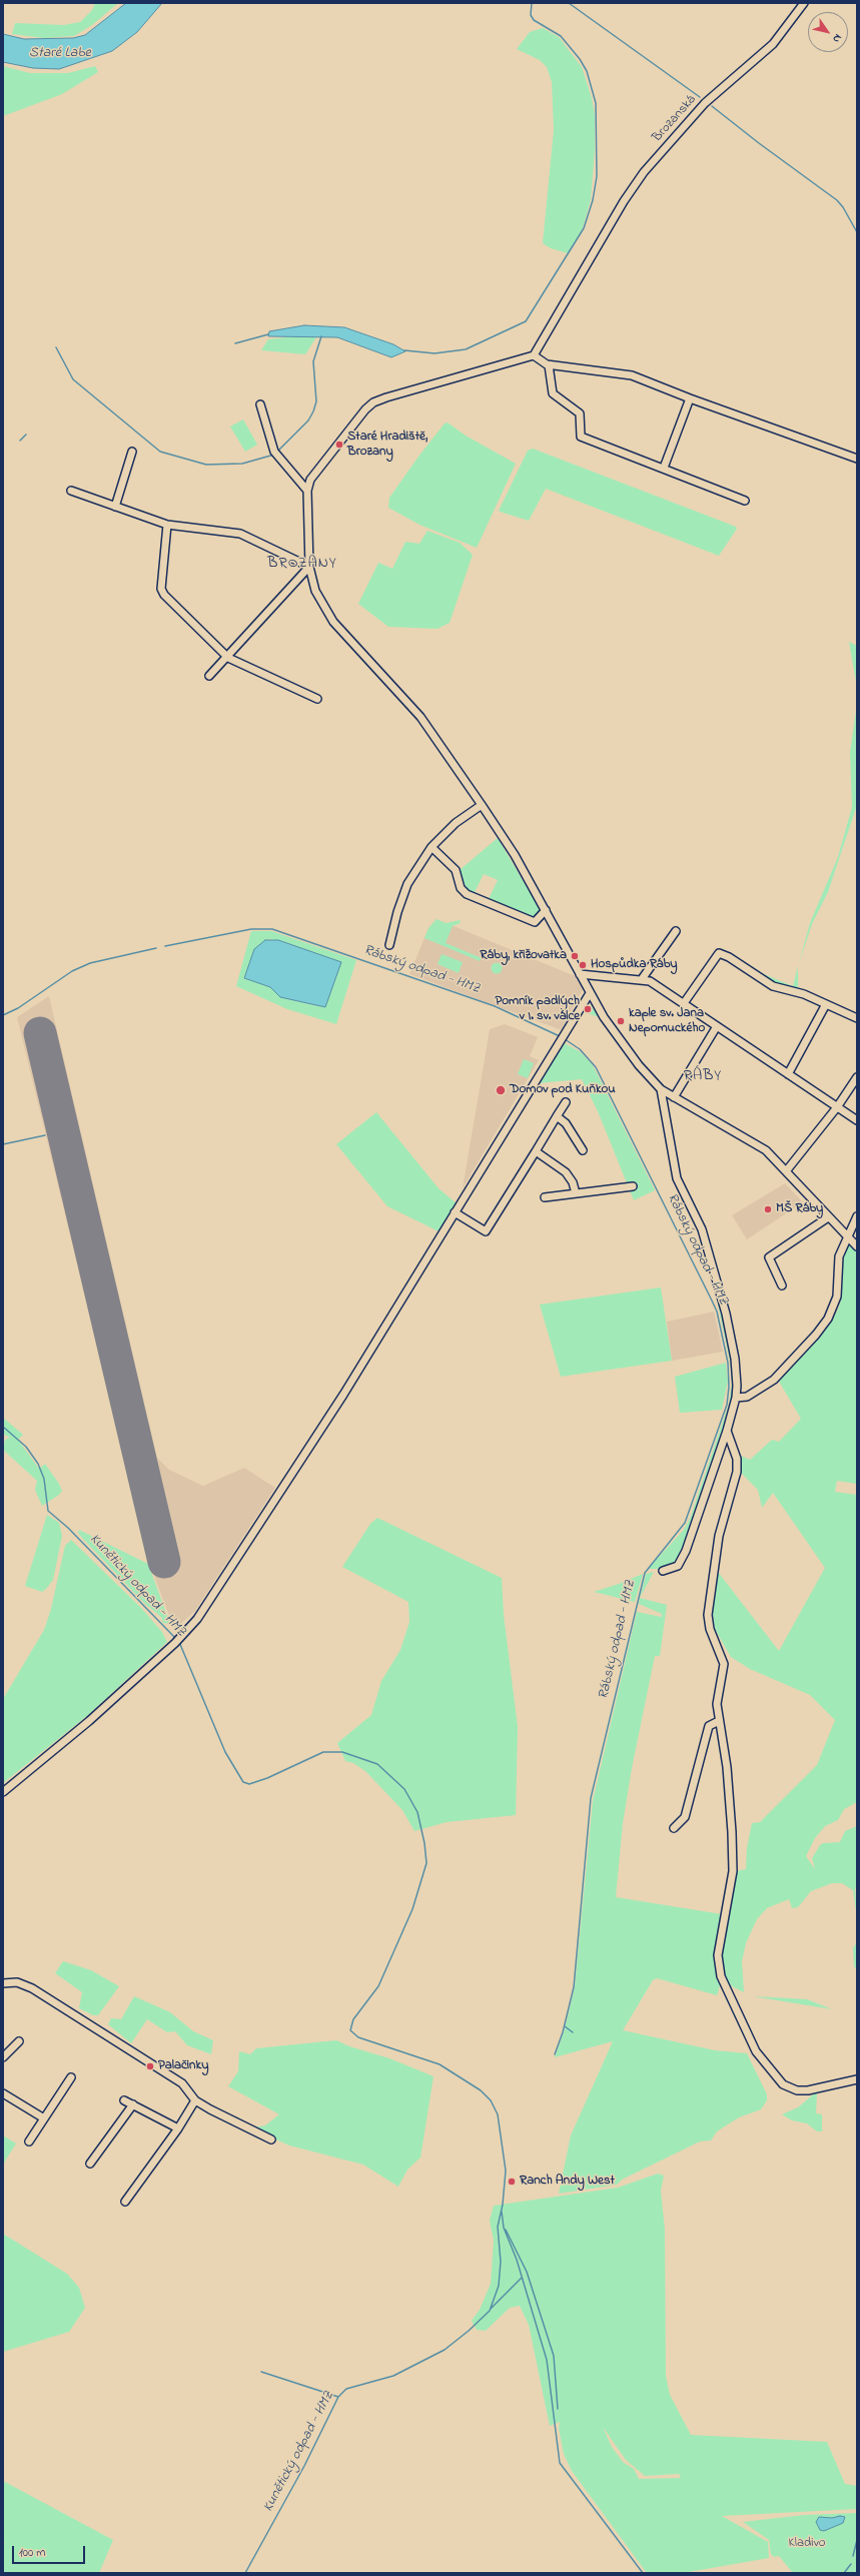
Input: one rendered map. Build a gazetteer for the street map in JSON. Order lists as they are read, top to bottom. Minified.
{"streets":{"street":["Brozanská"]},"districts":["BROZANY","RÁBY"],"water":["Staré Labe","Rábský odpad - HMZ","Kunětický odpad - HMZ"],"parks":["Kladivo"],"places":["Staré Hradiště, Brozany","Ráby, křižovatka","Hospůdka Ráby","Pomník padlých v I. sv. válce","kaple sv. Jana Nepomuckého","Domov pod Kuňkou","MŠ Ráby","Palačinky","Ranch Andy West"],"scale_bar":"100 m","north":"bottom right"}
